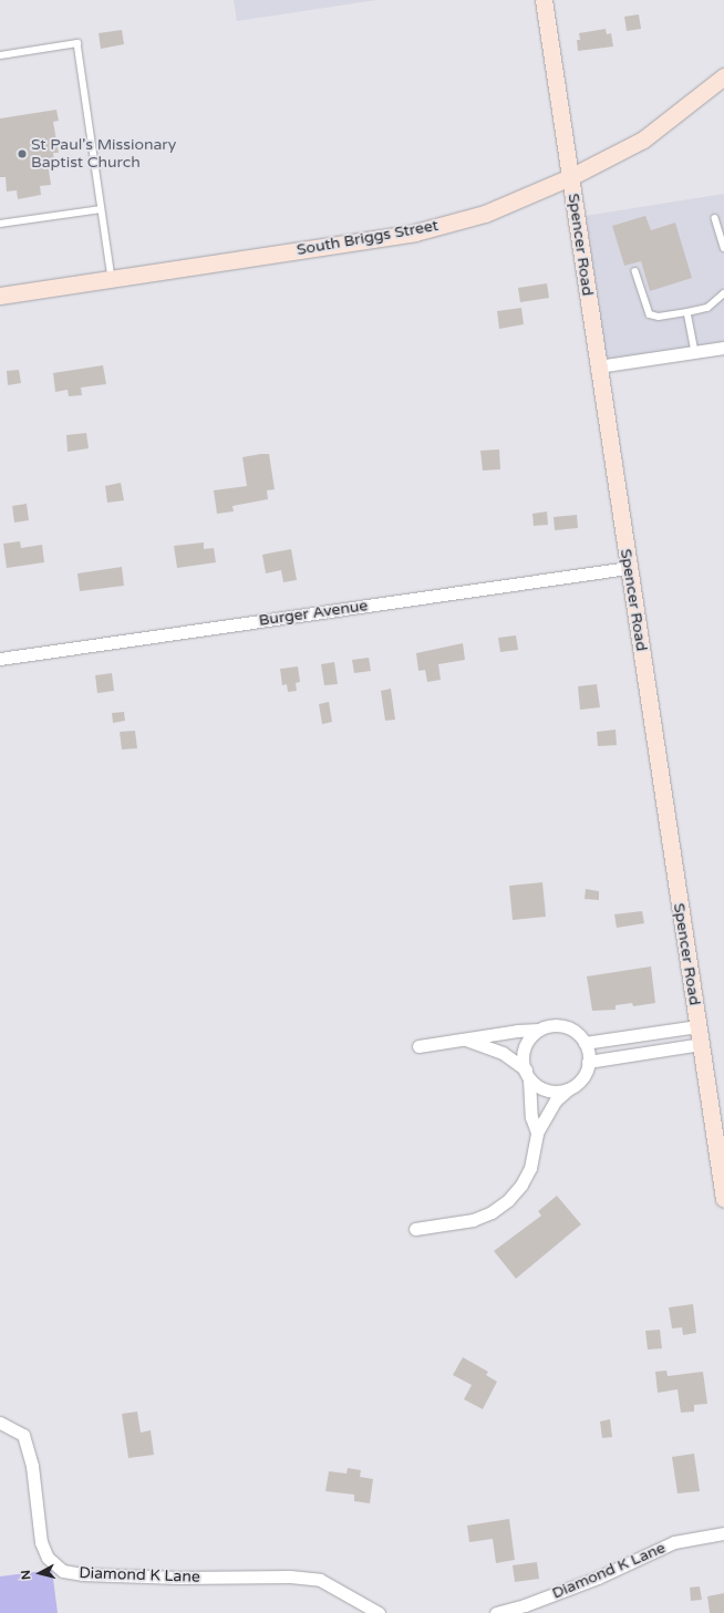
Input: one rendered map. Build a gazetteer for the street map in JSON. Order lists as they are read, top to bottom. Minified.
{"streets":{"street":["South Briggs Street","Spencer Road","Burger Avenue","Diamond K Lane"]},"crossings":[["South Briggs Street","Spencer Road"],["Spencer Road","Burger Avenue"]],"places":["St Paul's Missionary Baptist Church"],"north":"left"}
